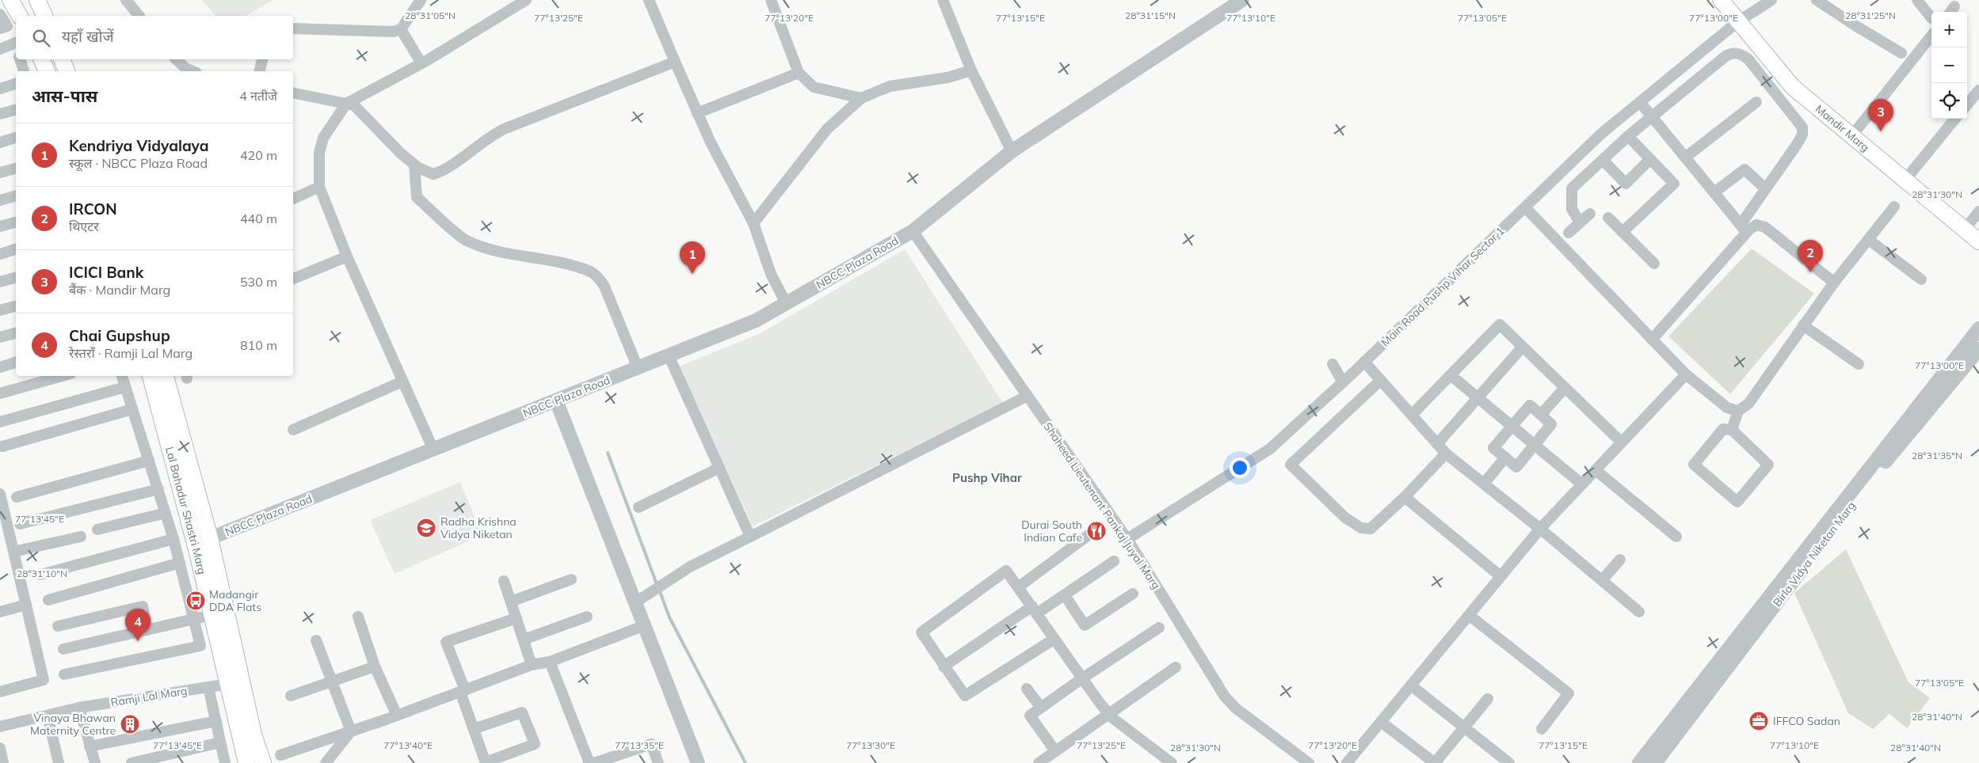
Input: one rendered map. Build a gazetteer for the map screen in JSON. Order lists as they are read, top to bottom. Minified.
{"streets":{"main road":["Mandir Marg","Lal Bahadur Shastri Marg"],"street":["NBCC Plaza Road","Main Road Pushp Vihar Sector 1","Shaheed Lieutenant Pankaj Juyal Marg","Ramji Lal Marg"]},"crossings":[["Mandir Marg","Main Road Pushp Vihar Sector 1"],["NBCC Plaza Road","Shaheed Lieutenant Pankaj Juyal Marg"],["NBCC Plaza Road","Lal Bahadur Shastri Marg"],["Main Road Pushp Vihar Sector 1","Shaheed Lieutenant Pankaj Juyal Marg"],["Lal Bahadur Shastri Marg","Ramji Lal Marg"]],"districts":["Pushp Vihar"],"places":{"school or university":["Radha Krishna Vidya Niketan"],"restaurant":["Durai South Indian Cafe"],"bus stop":["Madangir DDA Flats"],"office":["IFFCO Sadan"],"building":["Vinaya Bhawan Maternity Centre"]},"page":{"map_buttons":["+","−"],"search":"यहाँ खोजें","heading":["आस-पास","4 नतीजे"],"pins":["3","2","1","4"],"list":[{"mark":"1","name":"Kendriya Vidyalaya","note":"स्कूल · NBCC Plaza Road","value":"420 m"},{"mark":"2","name":"IRCON","note":"थिएटर","value":"440 m"},{"mark":"3","name":"ICICI Bank","note":"बैंक · Mandir Marg","value":"530 m"},{"mark":"4","name":"Chai Gupshup","note":"रेस्तराँ · Ramji Lal Marg","value":"810 m"}]},"coordinates":["28°31'05\"N","28°31'15\"N","28°31'25\"N","77°13'25\"E","77°13'20\"E","77°13'15\"E","77°13'10\"E","77°13'05\"E","77°13'00\"E","28°31'30\"N","28°31'35\"N","77°13'45\"E","28°31'10\"N","28°31'40\"N","77°13'40\"E","77°13'35\"E","77°13'30\"E"]}
